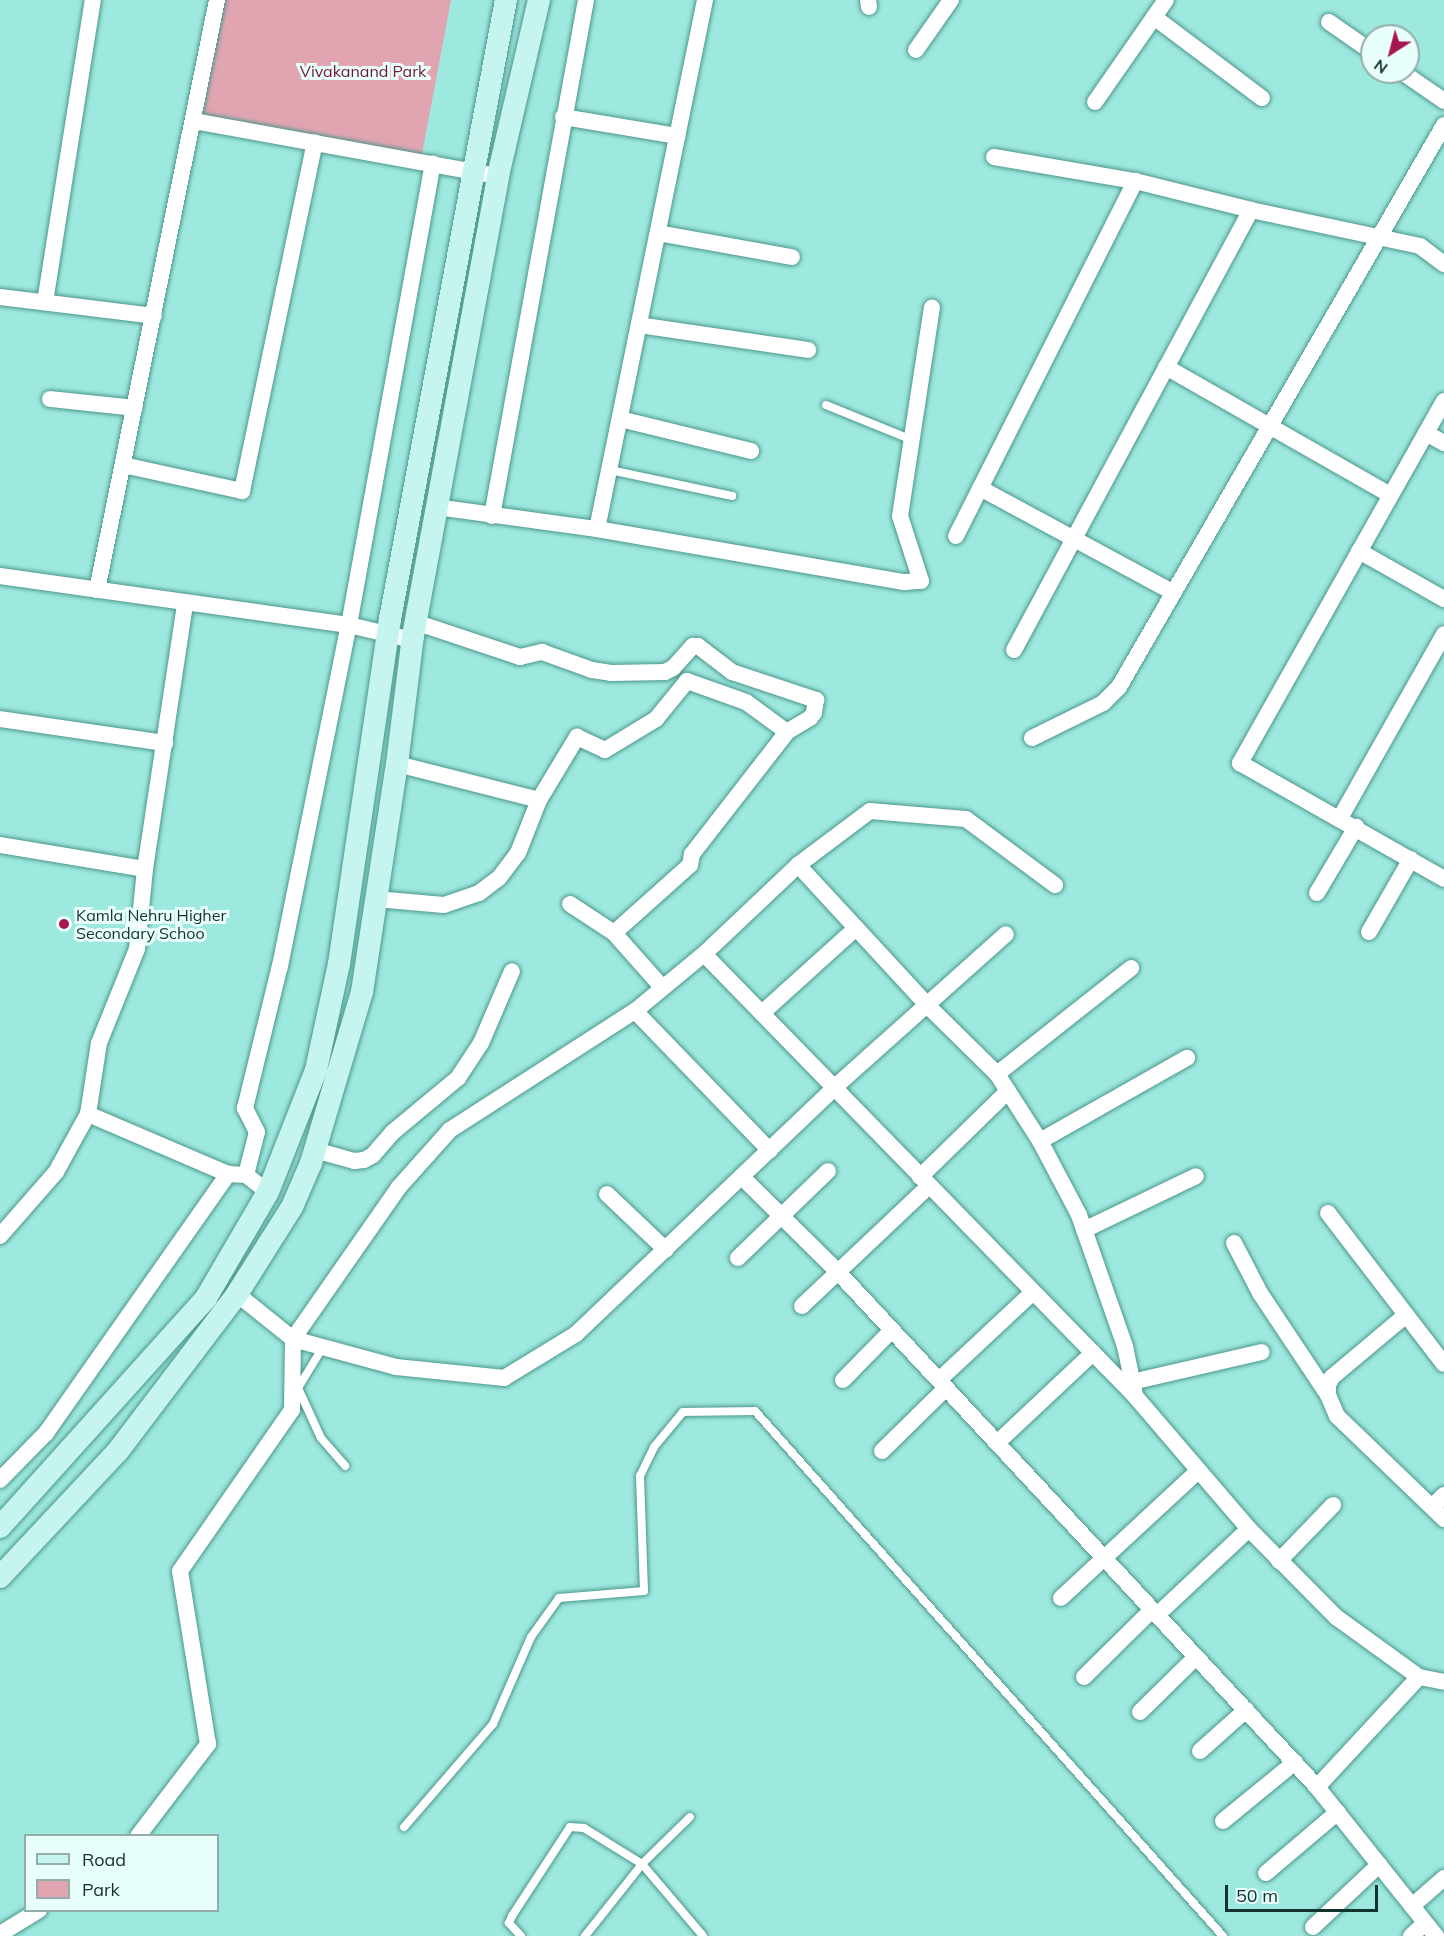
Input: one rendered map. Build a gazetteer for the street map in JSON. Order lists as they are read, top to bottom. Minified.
{"parks":["Vivakanand Park"],"places":["Kamla Nehru Higher Secondary Schoo"],"legend":["Road","Park"],"scale_bar":"50 m","north":"bottom left"}
